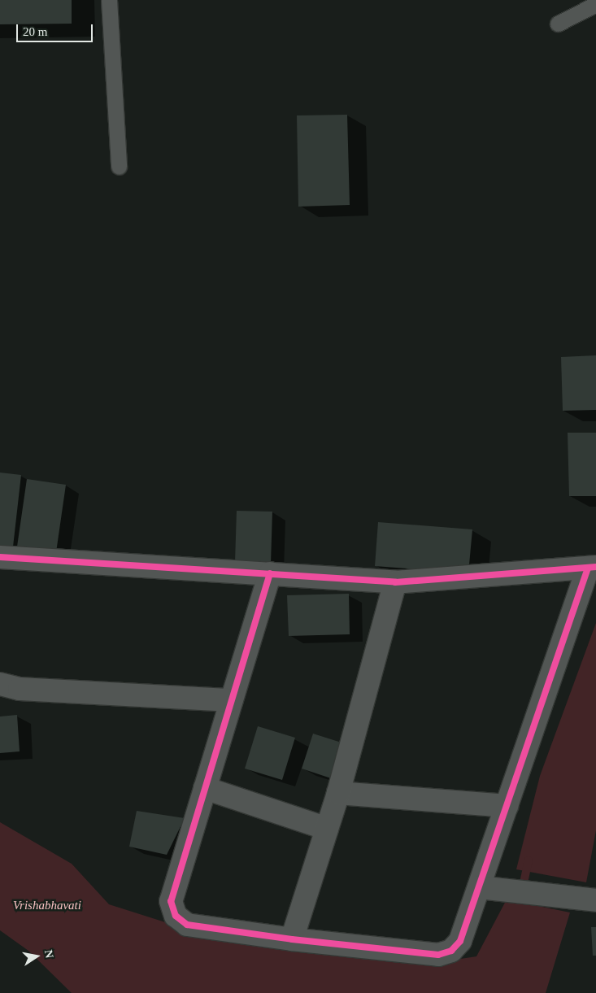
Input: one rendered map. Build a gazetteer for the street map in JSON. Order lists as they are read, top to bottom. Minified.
{"water":["Vrishabhavati"],"scale_bar":"20 m","north":"right"}
